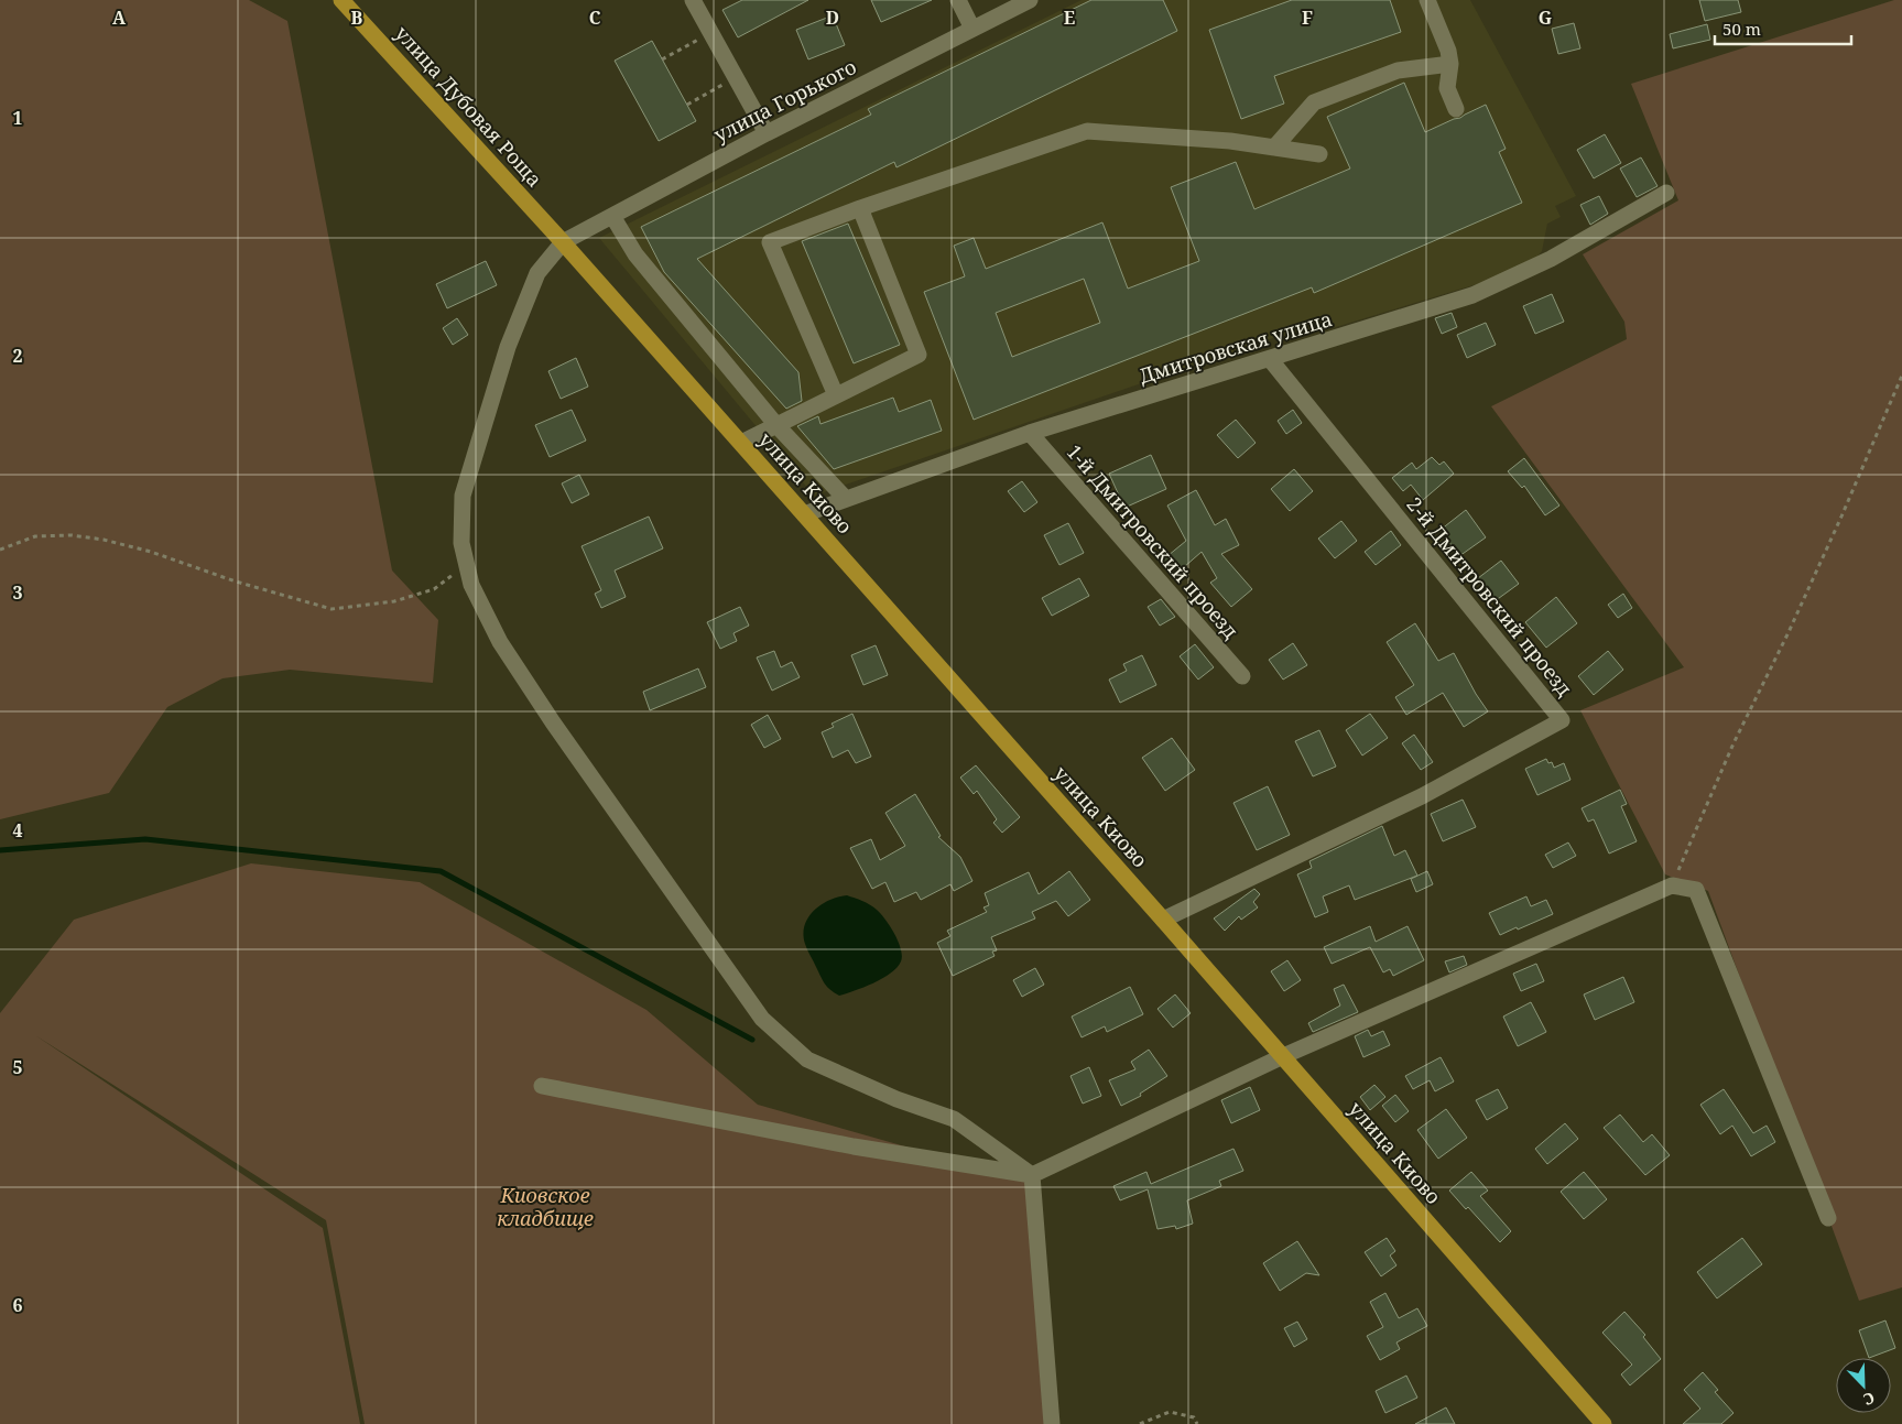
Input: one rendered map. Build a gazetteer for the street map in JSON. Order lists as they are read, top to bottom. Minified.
{"streets":{"main road":["улица Дубовая Роща","улица Киово"],"street":["улица Горького","Дмитровская улица","1-й Дмитровский проезд","2-й Дмитровский проезд"]},"crossings":[["улица Горького","улица Дубовая Роща"],["улица Горького","улица Киово"],["улица Дубовая Роща","улица Киово"],["Дмитровская улица","улица Киово"],["Дмитровская улица","1-й Дмитровский проезд"],["Дмитровская улица","2-й Дмитровский проезд"],["улица Киово","2-й Дмитровский проезд"]],"parks":["Киовское кладбище"],"scale_bar":"50 m","north":"bottom right","grid":{"columns":["A","B","C","D","E","F","G"],"rows":["1","2","3","4","5","6"]}}
